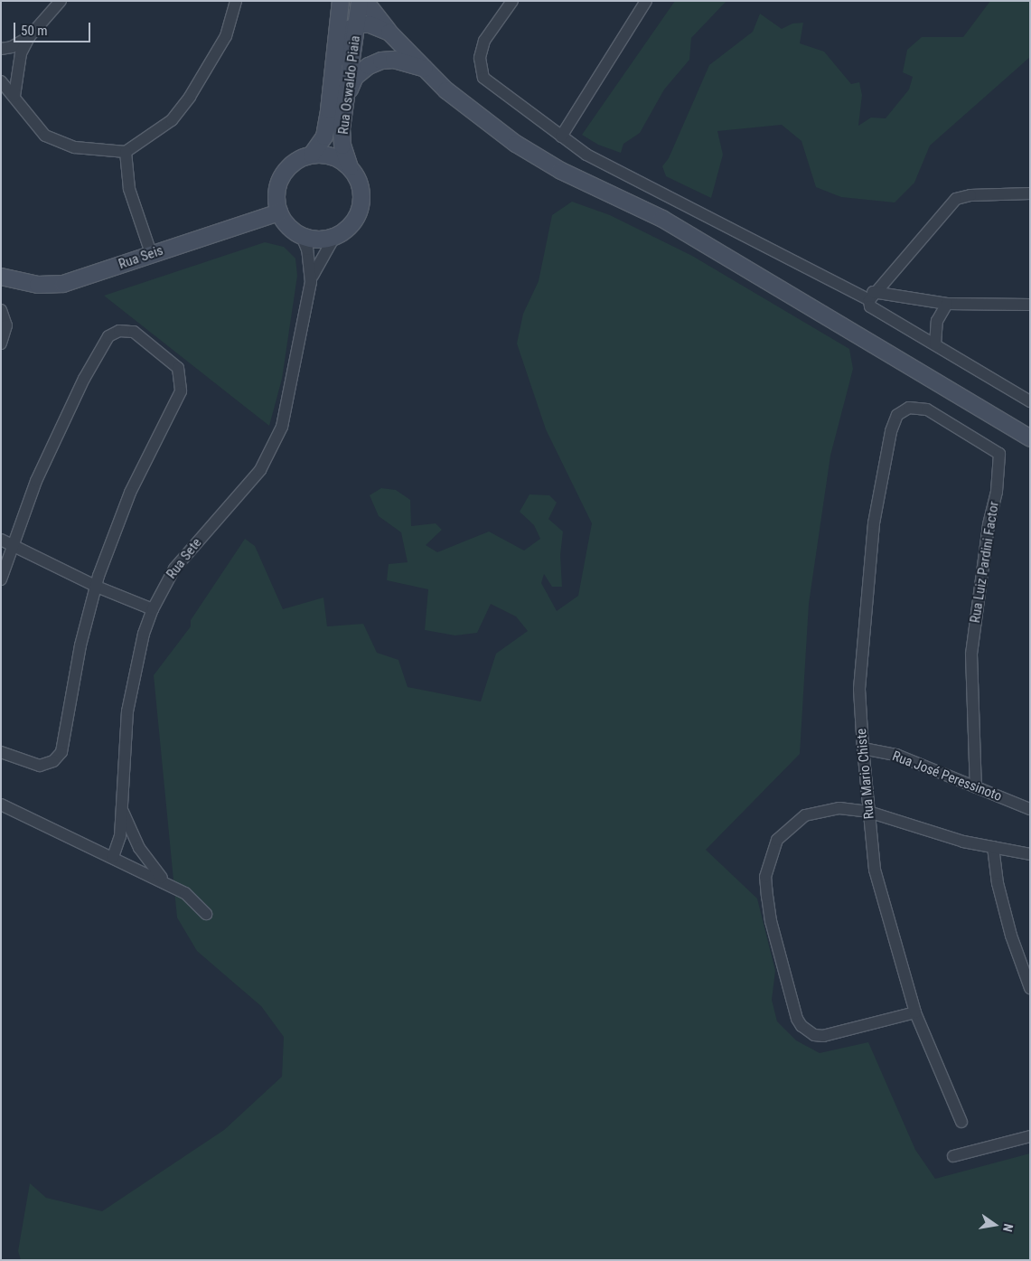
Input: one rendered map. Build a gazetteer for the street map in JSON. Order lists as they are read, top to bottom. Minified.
{"streets":{"street":["Rua Oswaldo Piaia","Rua Seis","Rua Sete","Rua Luiz Pardini Factor","Rua Mario Chiste","Rua José Peressinoto"]},"crossings":[["Rua Oswaldo Piaia","Rua Seis"],["Rua Oswaldo Piaia","Rua Sete"],["Rua Seis","Rua Sete"],["Rua Luiz Pardini Factor","Rua Mario Chiste"],["Rua Luiz Pardini Factor","Rua José Peressinoto"],["Rua Mario Chiste","Rua José Peressinoto"]],"scale_bar":"50 m","north":"right"}
